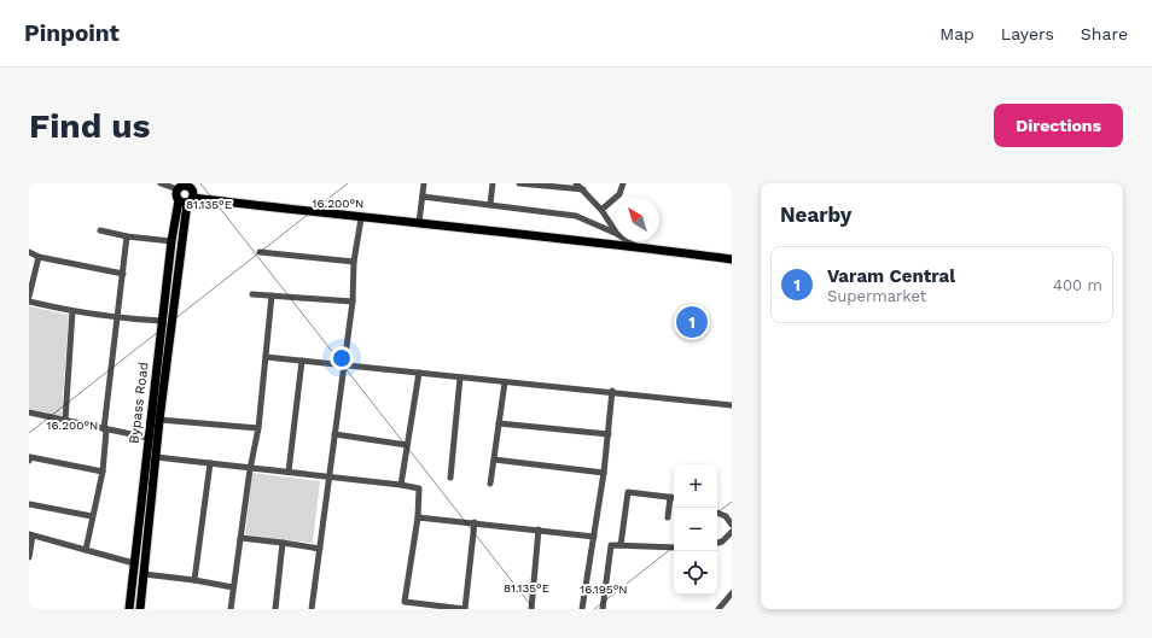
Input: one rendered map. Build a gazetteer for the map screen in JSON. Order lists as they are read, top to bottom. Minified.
{"streets":{"main road":["Bypass Road"]},"north":"top left","page":{"header":"Pinpoint","nav":["Map","Layers","Share"],"buttons":"Directions","title":"Find us","heading":"Nearby","list":[{"mark":"1","name":"Varam Central","note":"Supermarket","value":"400 m"}],"pins":"1","map_buttons":["+","−"]},"coordinates":["16.200°N","81.135°E","16.195°N"]}
